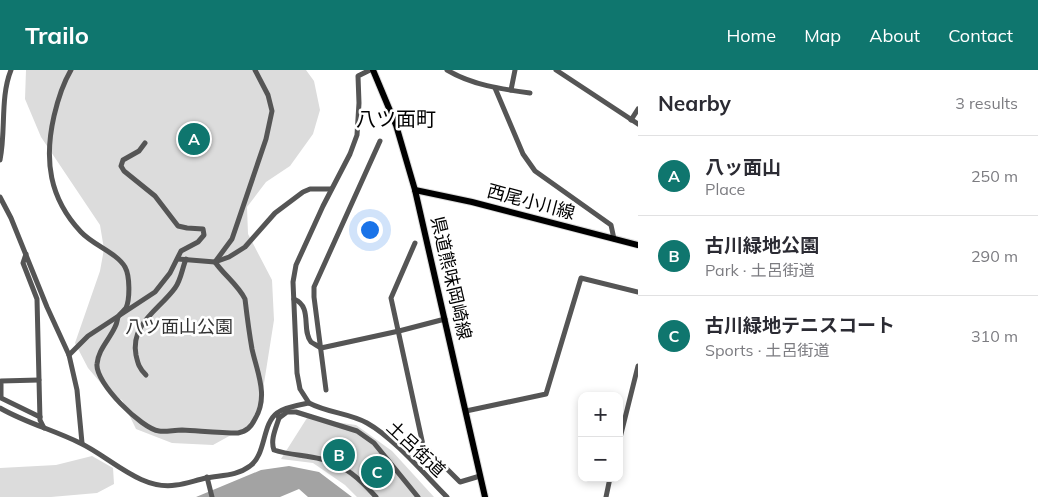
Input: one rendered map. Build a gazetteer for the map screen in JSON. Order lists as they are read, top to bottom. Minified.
{"streets":{"main road":["西尾小川線","県道熊味岡崎線"],"street":["土呂街道"]},"crossings":[["西尾小川線","県道熊味岡崎線"]],"districts":["八ツ面町"],"parks":["八ツ面山公園"],"page":{"header":"Trailo","nav":["Home","Map","About","Contact"],"heading":["Nearby","3 results"],"pins":["A","B","C"],"list":[{"mark":"A","name":"八ッ面山","note":"Place","value":"250 m"},{"mark":"B","name":"古川緑地公園","note":"Park · 土呂街道","value":"290 m"},{"mark":"C","name":"古川緑地テニスコート","note":"Sports · 土呂街道","value":"310 m"}],"map_buttons":["+","−"]}}
